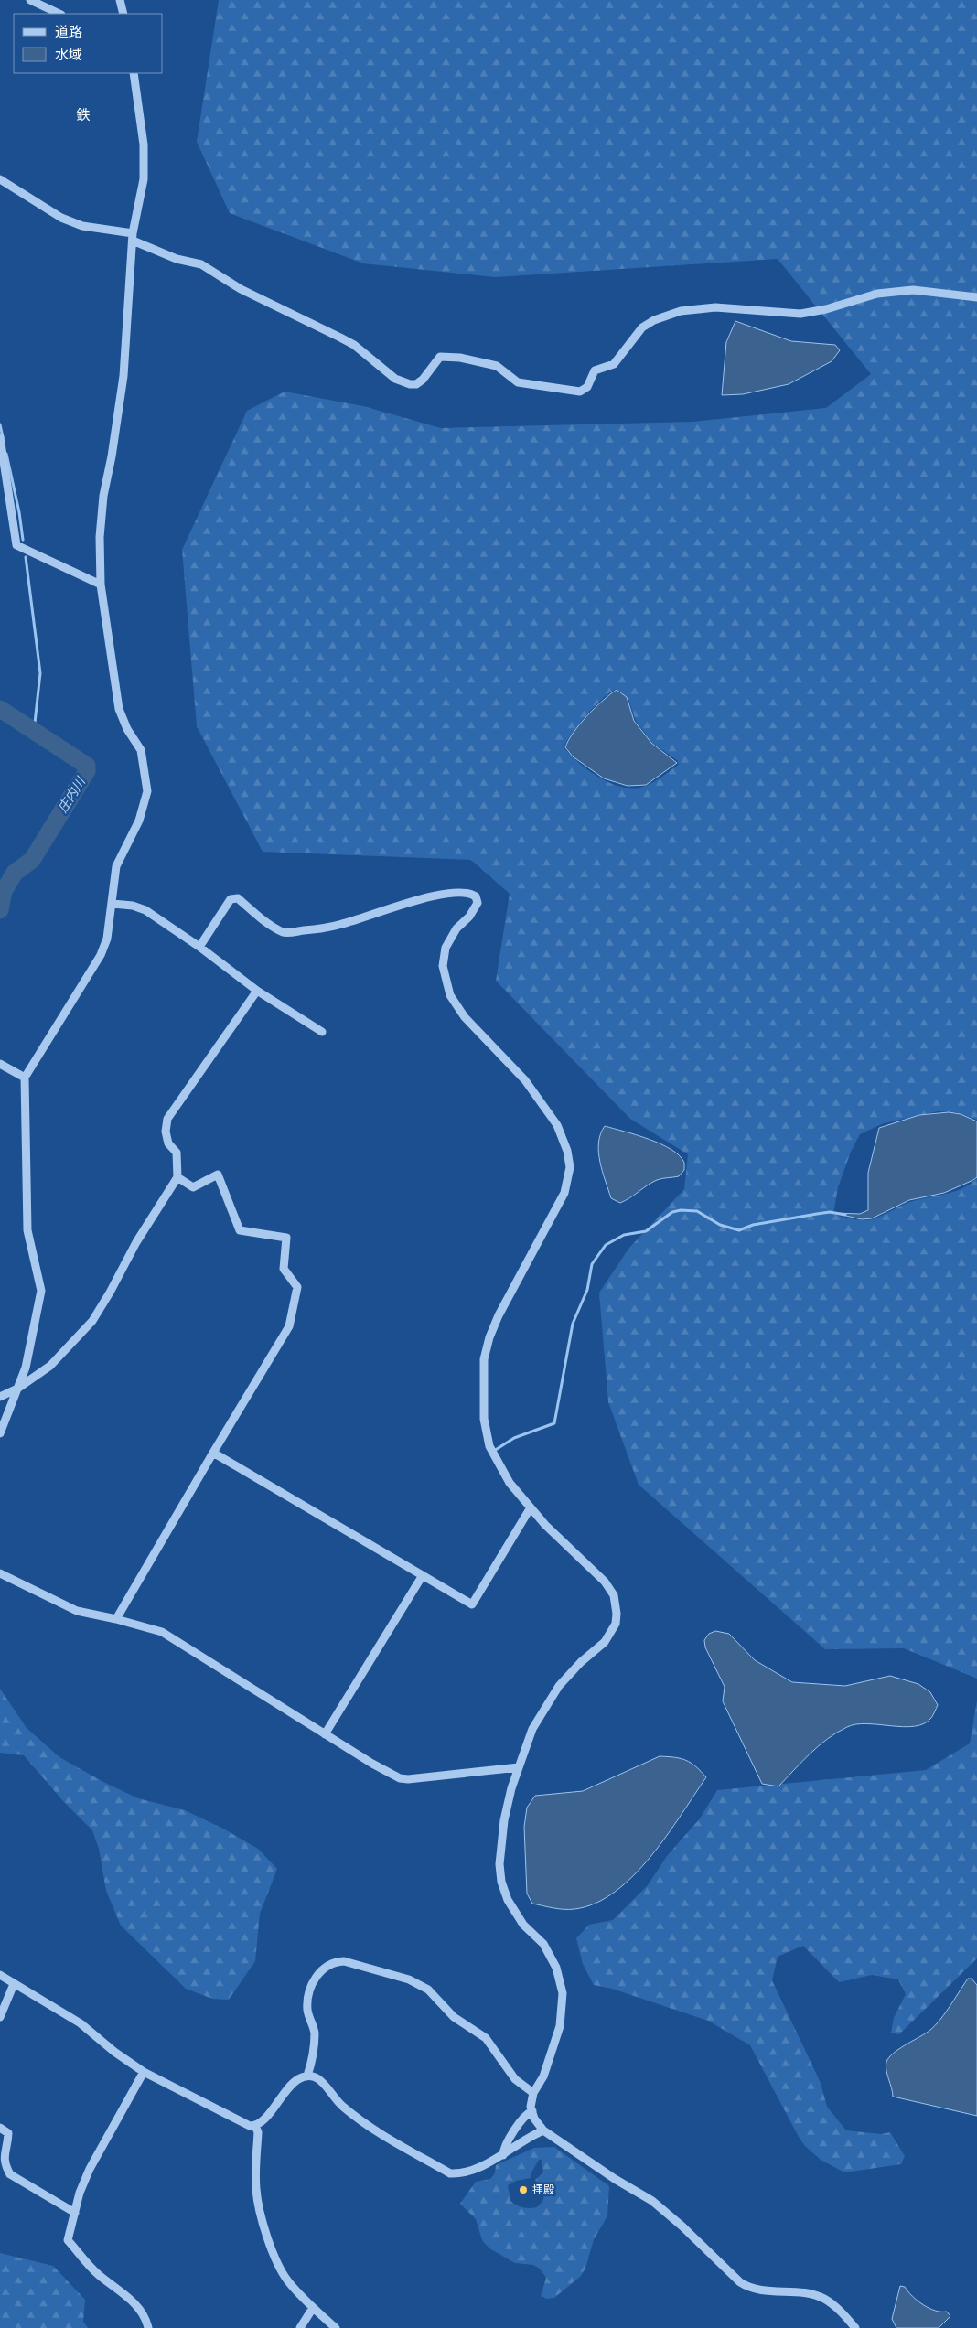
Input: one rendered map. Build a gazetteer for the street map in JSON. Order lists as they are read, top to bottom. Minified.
{"districts":["鉄"],"water":["庄内川"],"places":["拝殿"],"legend":["道路","水域"]}
